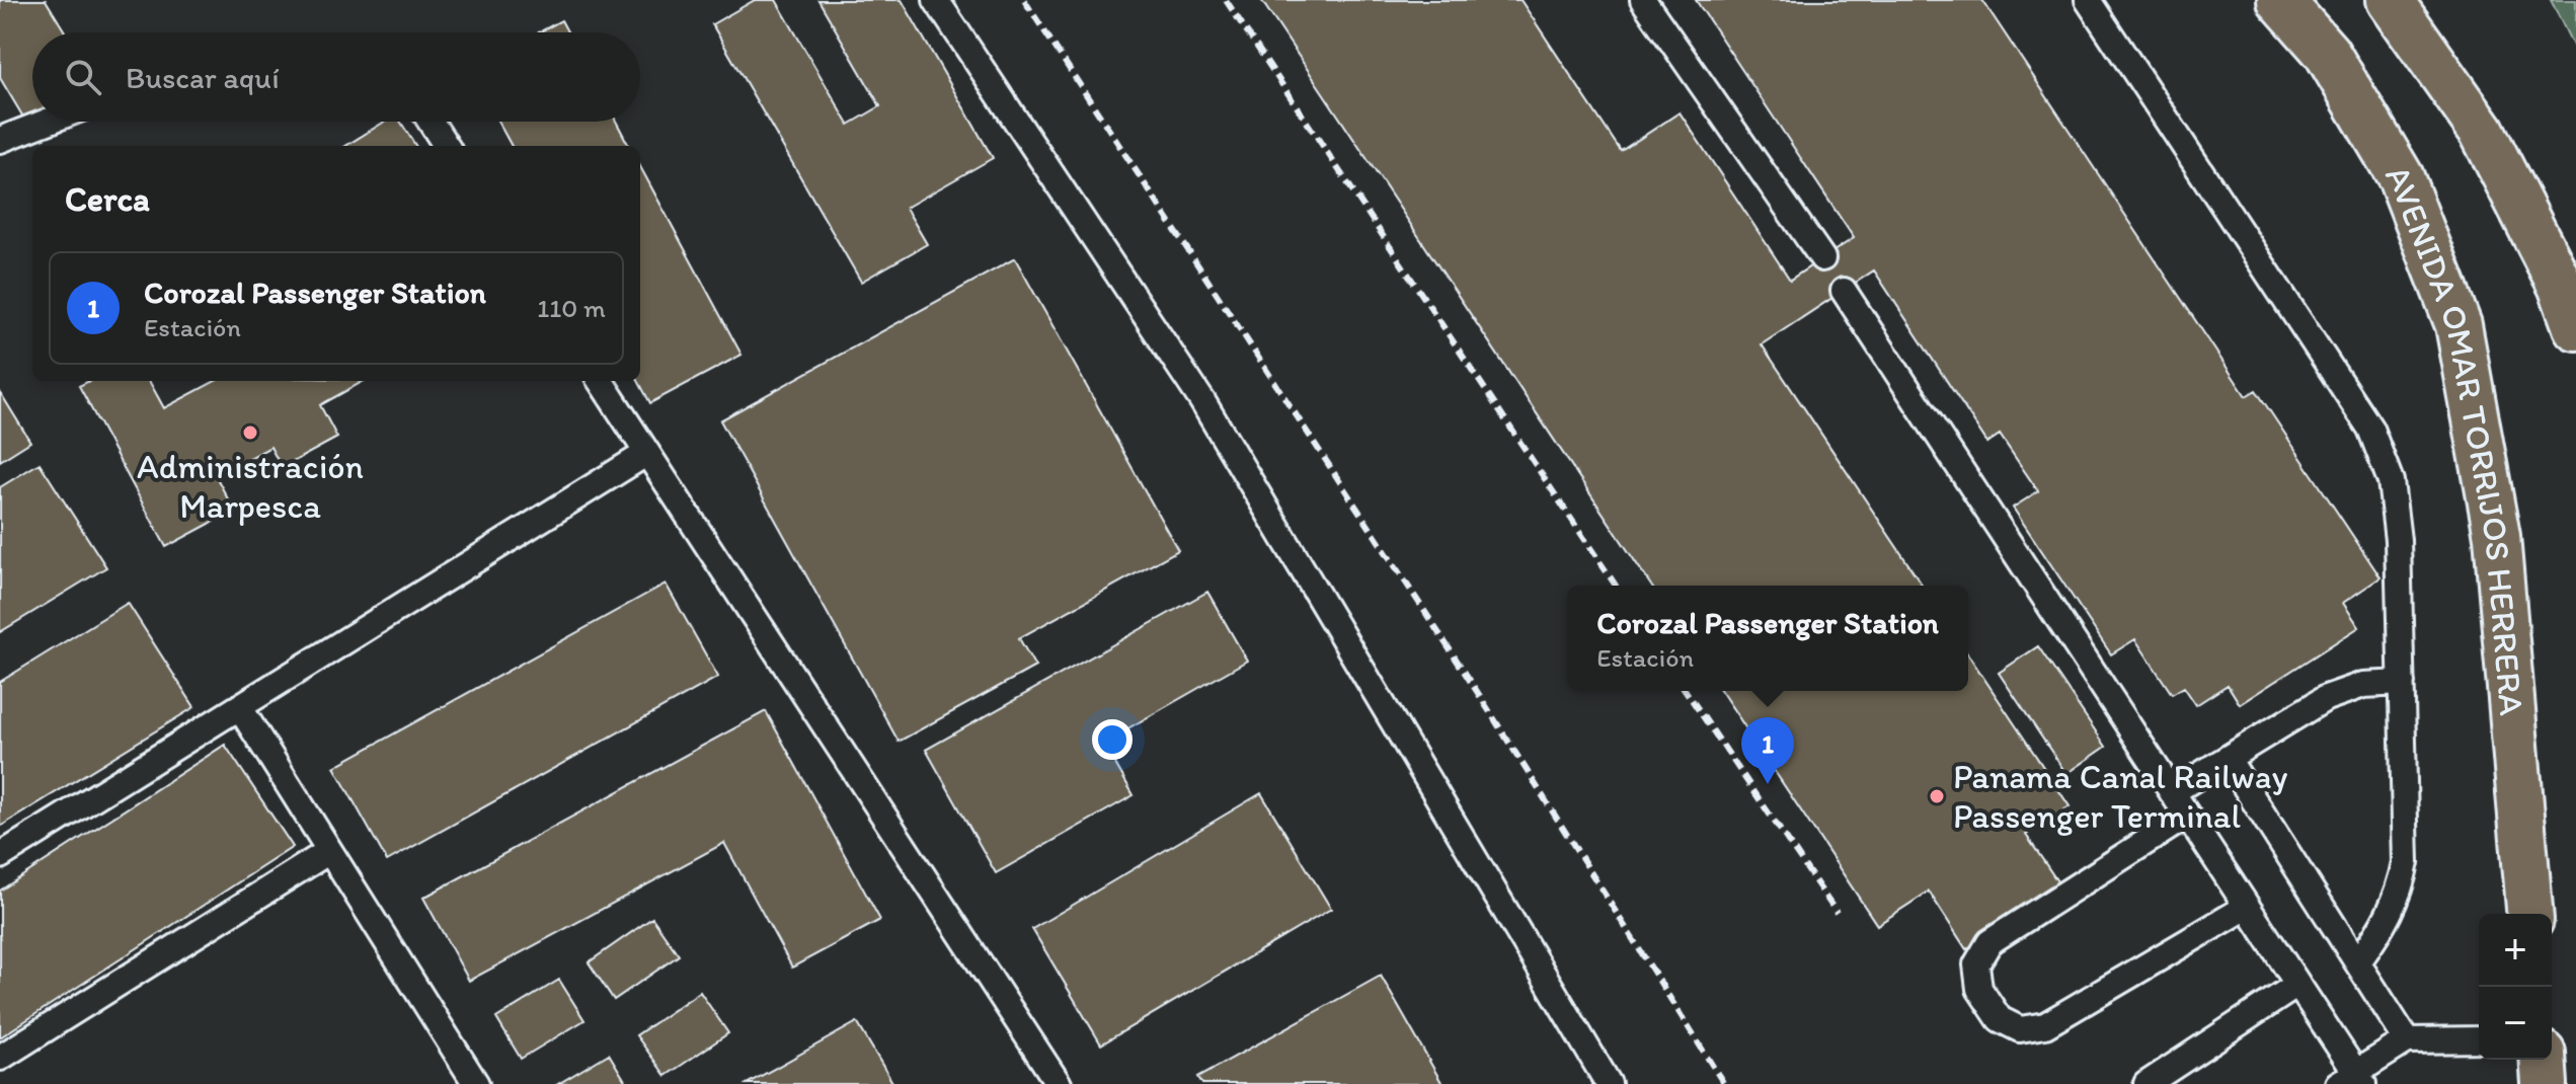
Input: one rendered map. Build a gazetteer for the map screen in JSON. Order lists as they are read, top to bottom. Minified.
{"streets":{"main road":["AVENIDA OMAR TORRIJOS HERRERA"]},"places":["Administración Marpesca","Panama Canal Railway Passenger Terminal"],"page":{"search":"Buscar aquí","heading":"Cerca","list":[{"mark":"1","name":"Corozal Passenger Station","note":"Estación","value":"110 m"}],"popup":["Corozal Passenger Station","Estación"],"pins":"1","map_buttons":["+","−"]}}
